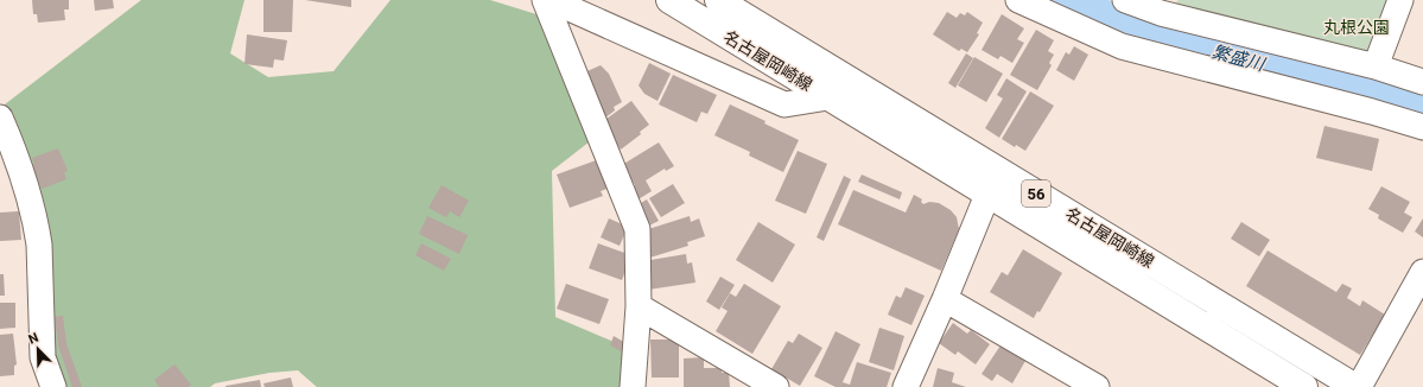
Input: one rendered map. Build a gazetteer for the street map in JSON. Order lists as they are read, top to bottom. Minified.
{"streets":{"main road":["名古屋岡崎線","56"]},"water":["繁盛川"],"parks":["丸根公園"],"north":"top left"}
